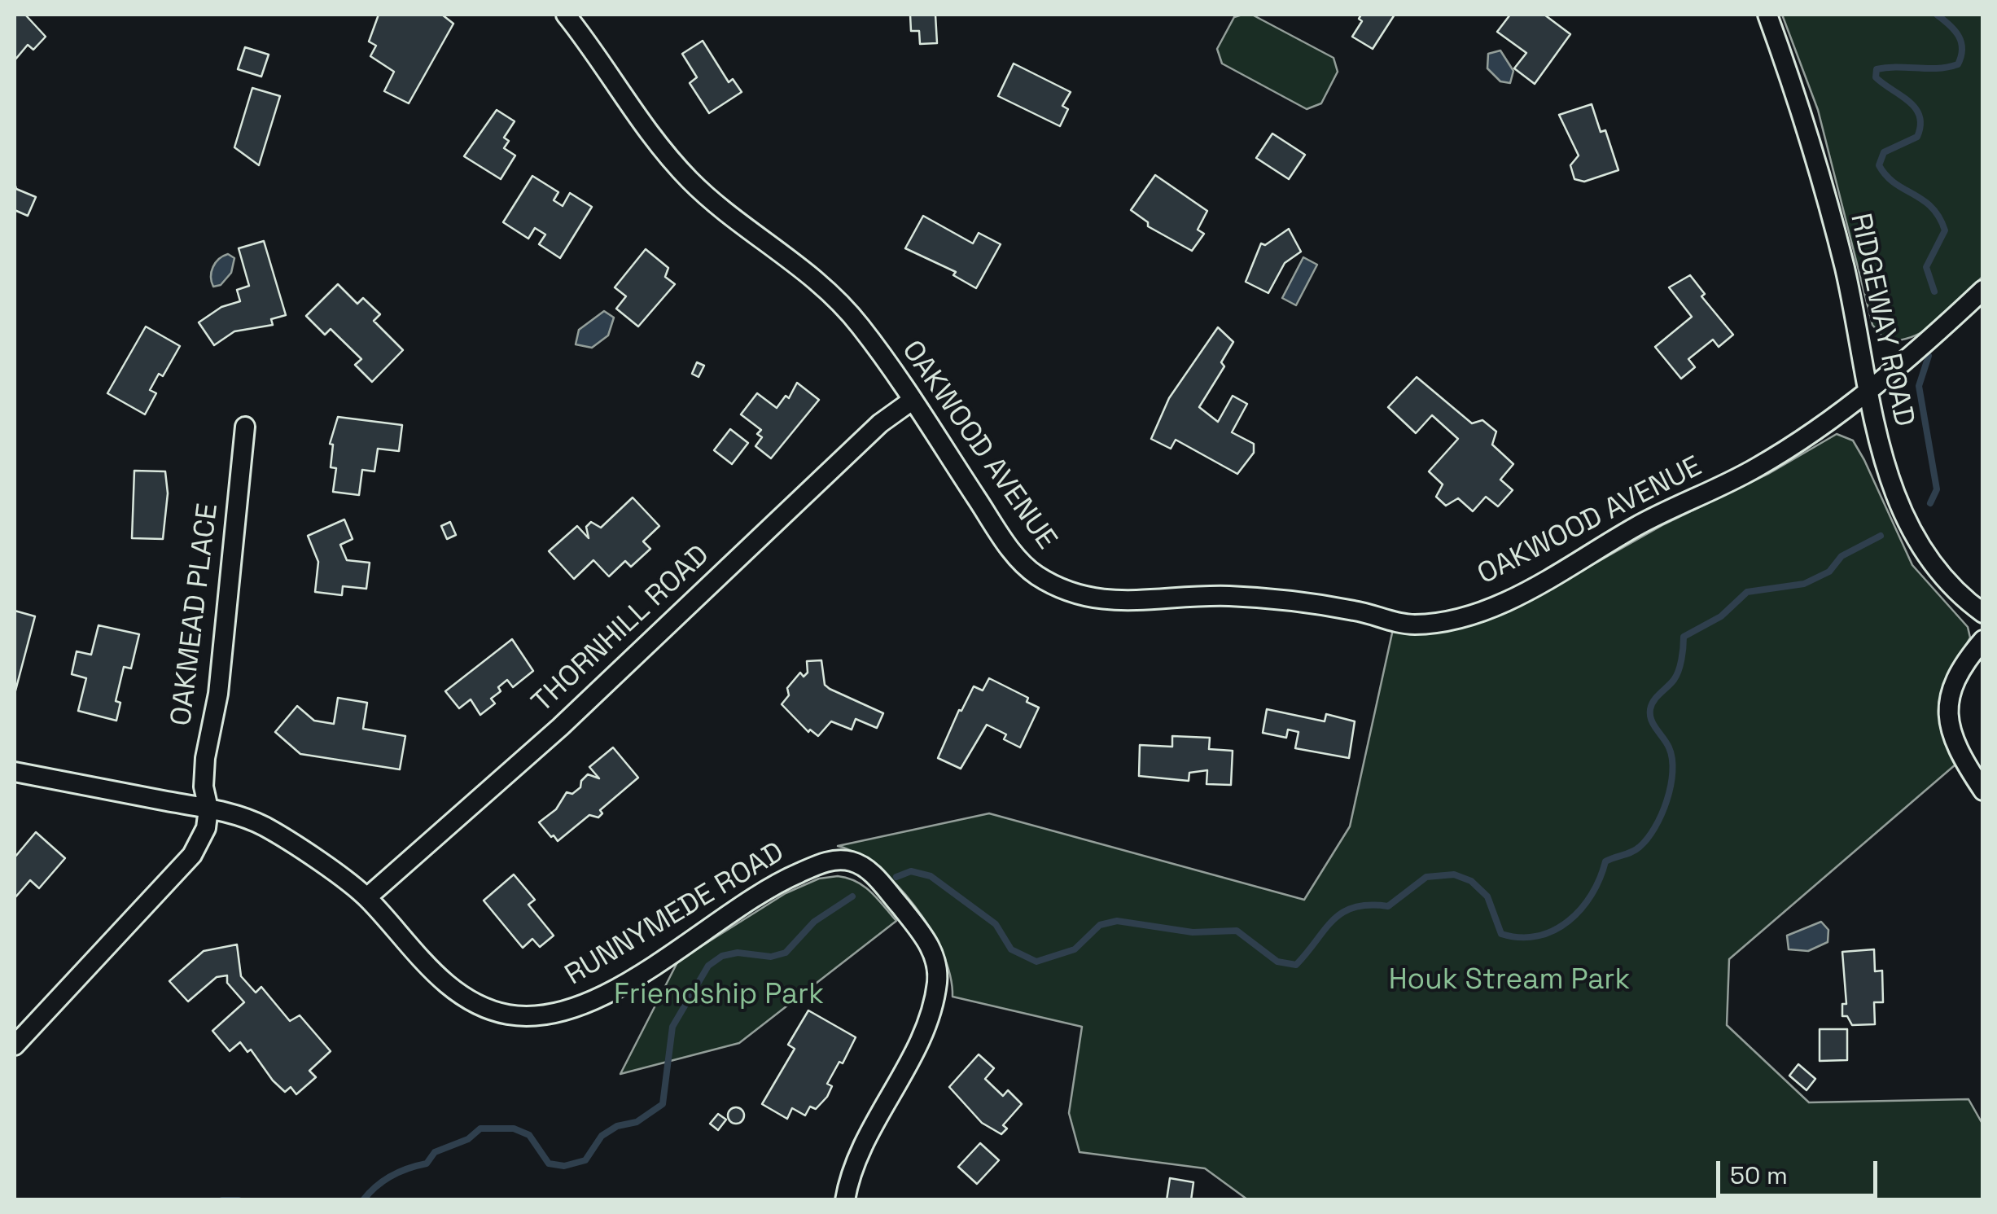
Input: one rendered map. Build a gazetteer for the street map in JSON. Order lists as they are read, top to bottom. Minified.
{"streets":{"street":["RIDGEWAY ROAD","OAKWOOD AVENUE","OAKMEAD PLACE","THORNHILL ROAD","RUNNYMEDE ROAD"]},"crossings":[["RIDGEWAY ROAD","OAKWOOD AVENUE"],["OAKWOOD AVENUE","THORNHILL ROAD"],["OAKMEAD PLACE","RUNNYMEDE ROAD"],["THORNHILL ROAD","RUNNYMEDE ROAD"]],"parks":["Houk Stream Park","Friendship Park"],"scale_bar":"50 m"}
